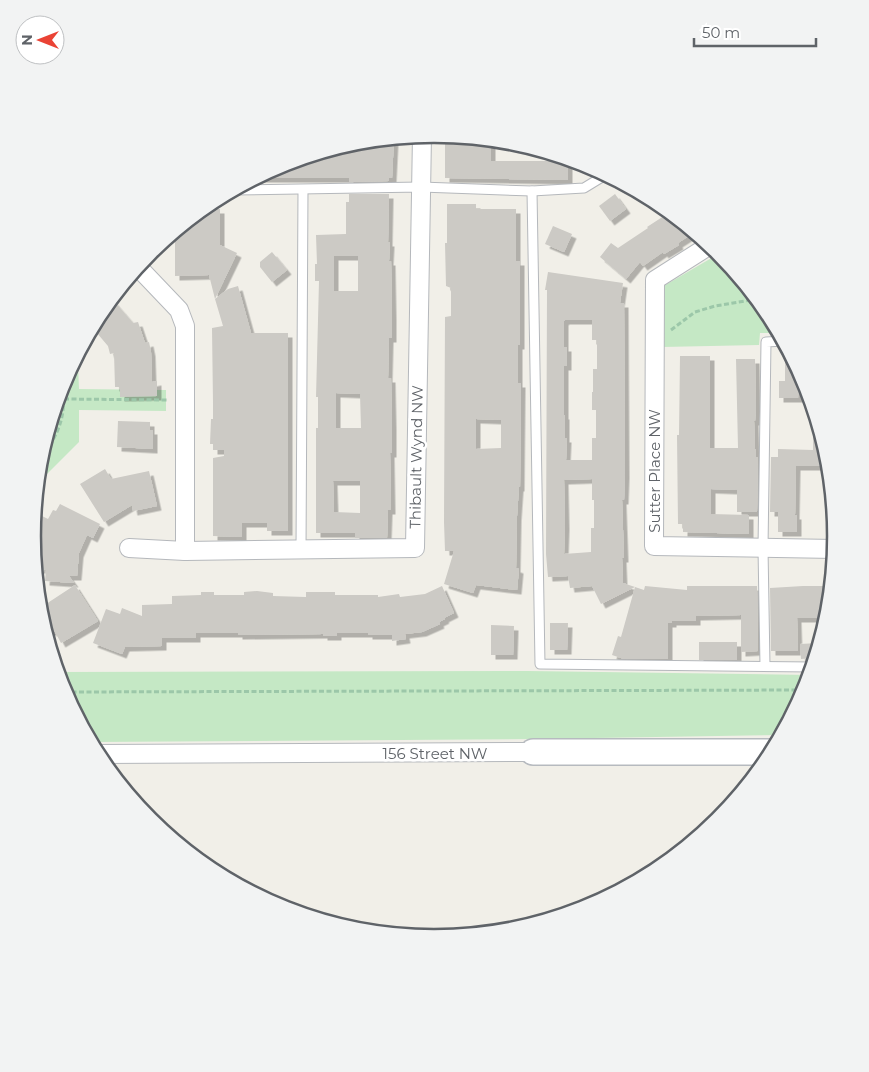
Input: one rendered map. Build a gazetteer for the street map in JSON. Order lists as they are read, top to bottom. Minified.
{"streets":{"street":["Thibault Wynd NW","Sutter Place NW","156 Street NW"]},"scale_bar":"50 m","north":"left"}
